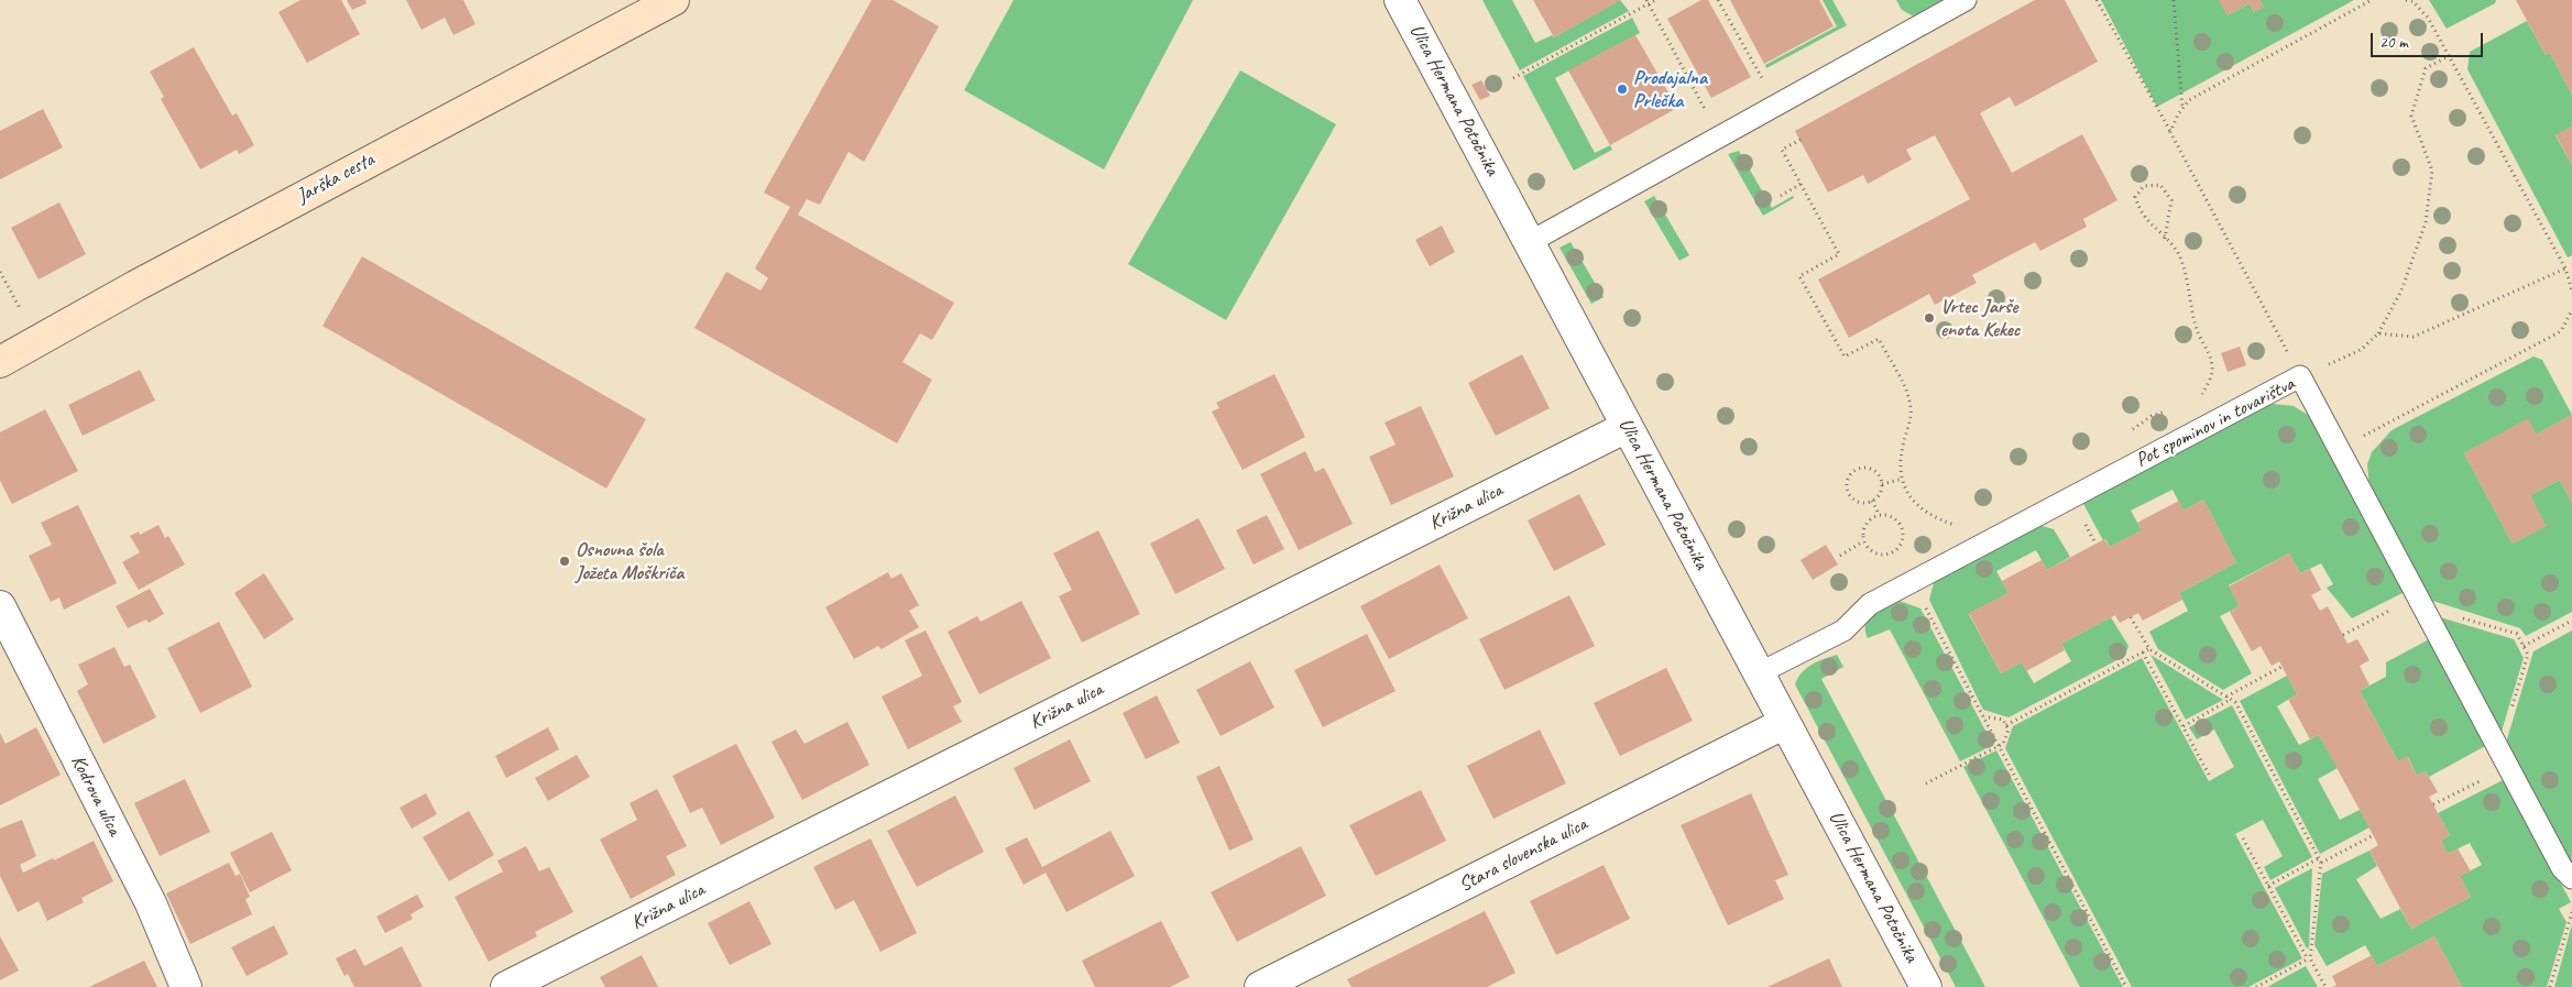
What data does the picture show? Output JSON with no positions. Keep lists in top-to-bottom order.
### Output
{
  "streets": {
    "street": [
      "Ulica Hermana Potočnika",
      "Jarška cesta",
      "Križna ulica",
      "Kodrova ulica",
      "Stara slovenska ulica"
    ],
    "lane": ["Pot spominov in tovarištva"]
  },
  "crossings": [
    ["Ulica Hermana Potočnika", "Pot spominov in tovarištva"],
    ["Ulica Hermana Potočnika", "Križna ulica"],
    ["Ulica Hermana Potočnika", "Stara slovenska ulica"]
  ],
  "places": ["Prodajalna Prlečka", "Vrtec Jarše enota Kekec", "Osnovna šola Jožeta Moškriča"],
  "scale_bar": "20 m"
}
